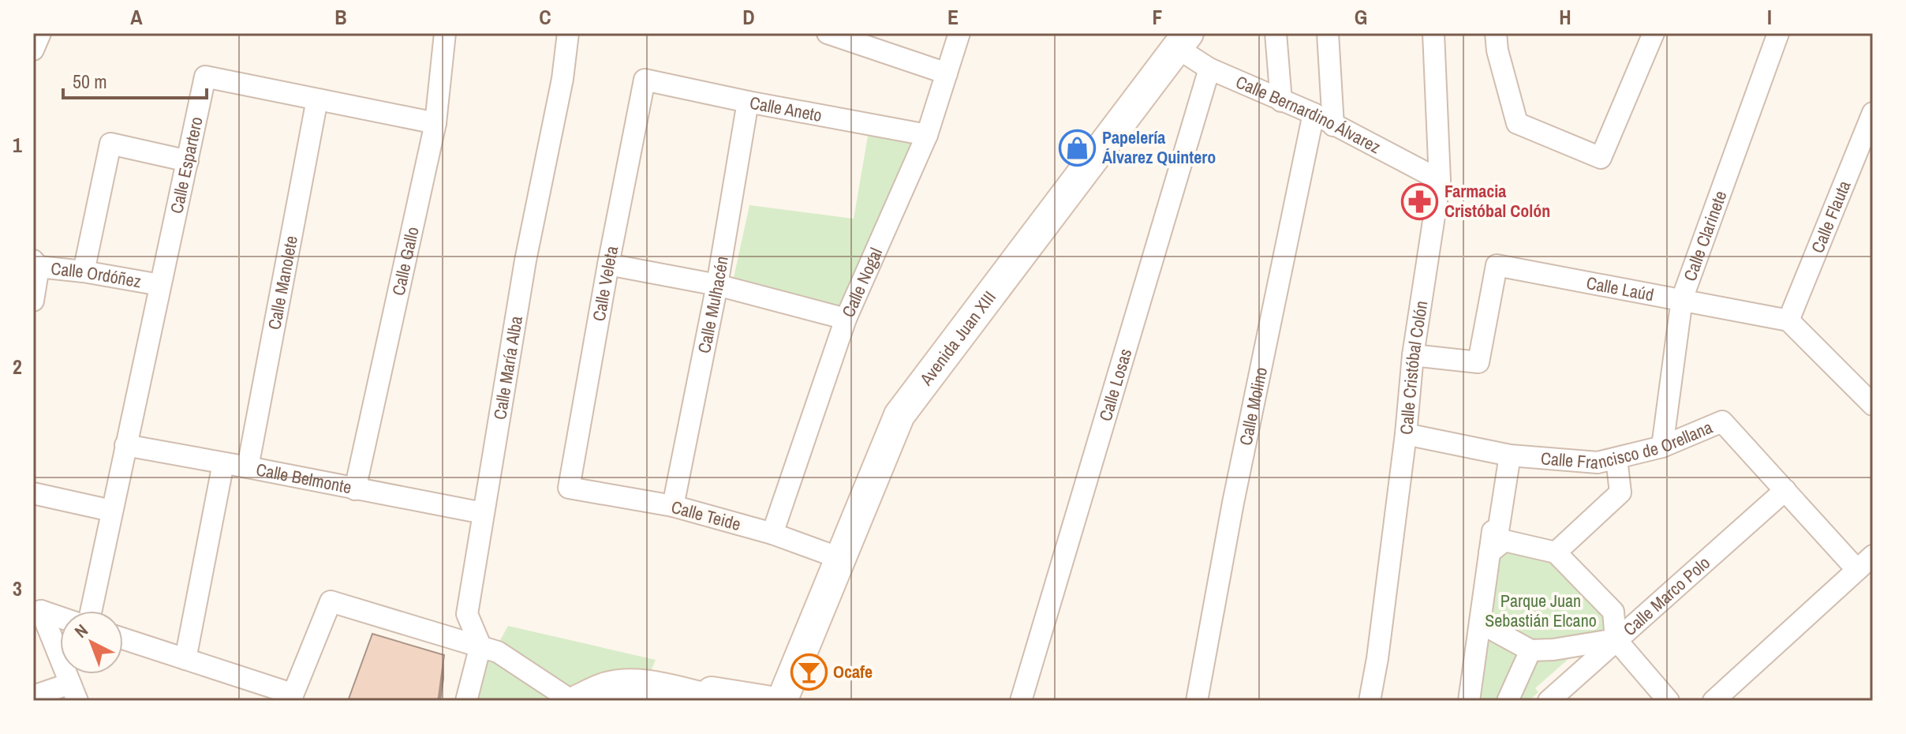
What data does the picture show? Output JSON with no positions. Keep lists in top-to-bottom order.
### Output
{
  "streets": {
    "street": [
      "Calle Aneto",
      "Calle Bernardino Álvarez",
      "Calle Espartero",
      "Calle Flauta",
      "Calle Clarinete",
      "Calle Gallo",
      "Calle Ordóñez",
      "Calle Nogal",
      "Calle Manolete",
      "Calle Veleta",
      "Calle Laúd",
      "Calle Mulhacén",
      "Avenida Juan XIII",
      "Calle María Alba",
      "Calle Cristóbal Colón",
      "Calle Losas",
      "Calle Molino",
      "Calle Francisco de Orellana",
      "Calle Belmonte",
      "Calle Teide",
      "Calle Marco Polo"
    ]
  },
  "crossings": [
    ["Calle Aneto", "Calle Nogal"],
    ["Calle Aneto", "Calle Veleta"],
    ["Calle Aneto", "Calle Mulhacén"],
    ["Calle Bernardino Álvarez", "Avenida Juan XIII"],
    ["Calle Bernardino Álvarez", "Calle Cristóbal Colón"],
    ["Calle Bernardino Álvarez", "Calle Losas"],
    ["Calle Bernardino Álvarez", "Calle Molino"],
    ["Calle Espartero", "Calle Gallo"],
    ["Calle Espartero", "Calle Ordóñez"],
    ["Calle Espartero", "Calle Manolete"],
    ["Calle Espartero", "Calle Belmonte"],
    ["Calle Flauta", "Calle Laúd"],
    ["Calle Clarinete", "Calle Laúd"],
    ["Calle Clarinete", "Calle Francisco de Orellana"],
    ["Calle Gallo", "Calle Belmonte"],
    ["Calle Nogal", "Calle Teide"],
    ["Calle Manolete", "Calle Belmonte"],
    ["Calle Veleta", "Calle Teide"],
    ["Calle Laúd", "Calle Cristóbal Colón"],
    ["Calle Mulhacén", "Calle Teide"],
    ["Avenida Juan XIII", "Calle Teide"],
    ["Calle María Alba", "Calle Belmonte"],
    ["Calle Cristóbal Colón", "Calle Francisco de Orellana"],
    ["Calle Francisco de Orellana", "Calle Marco Polo"]
  ],
  "parks": ["Parque Juan Sebastián Elcano"],
  "places": {
    "shop": ["Papelería Álvarez Quintero"],
    "pharmacy": ["Farmacia Cristóbal Colón"],
    "bar": ["Ocafe"]
  },
  "scale_bar": "50 m",
  "north": "top left",
  "grid": {
    "columns": [
      "A",
      "B",
      "C",
      "D",
      "E",
      "F",
      "G",
      "H",
      "I"
    ],
    "rows": ["1", "2", "3"]
  }
}
